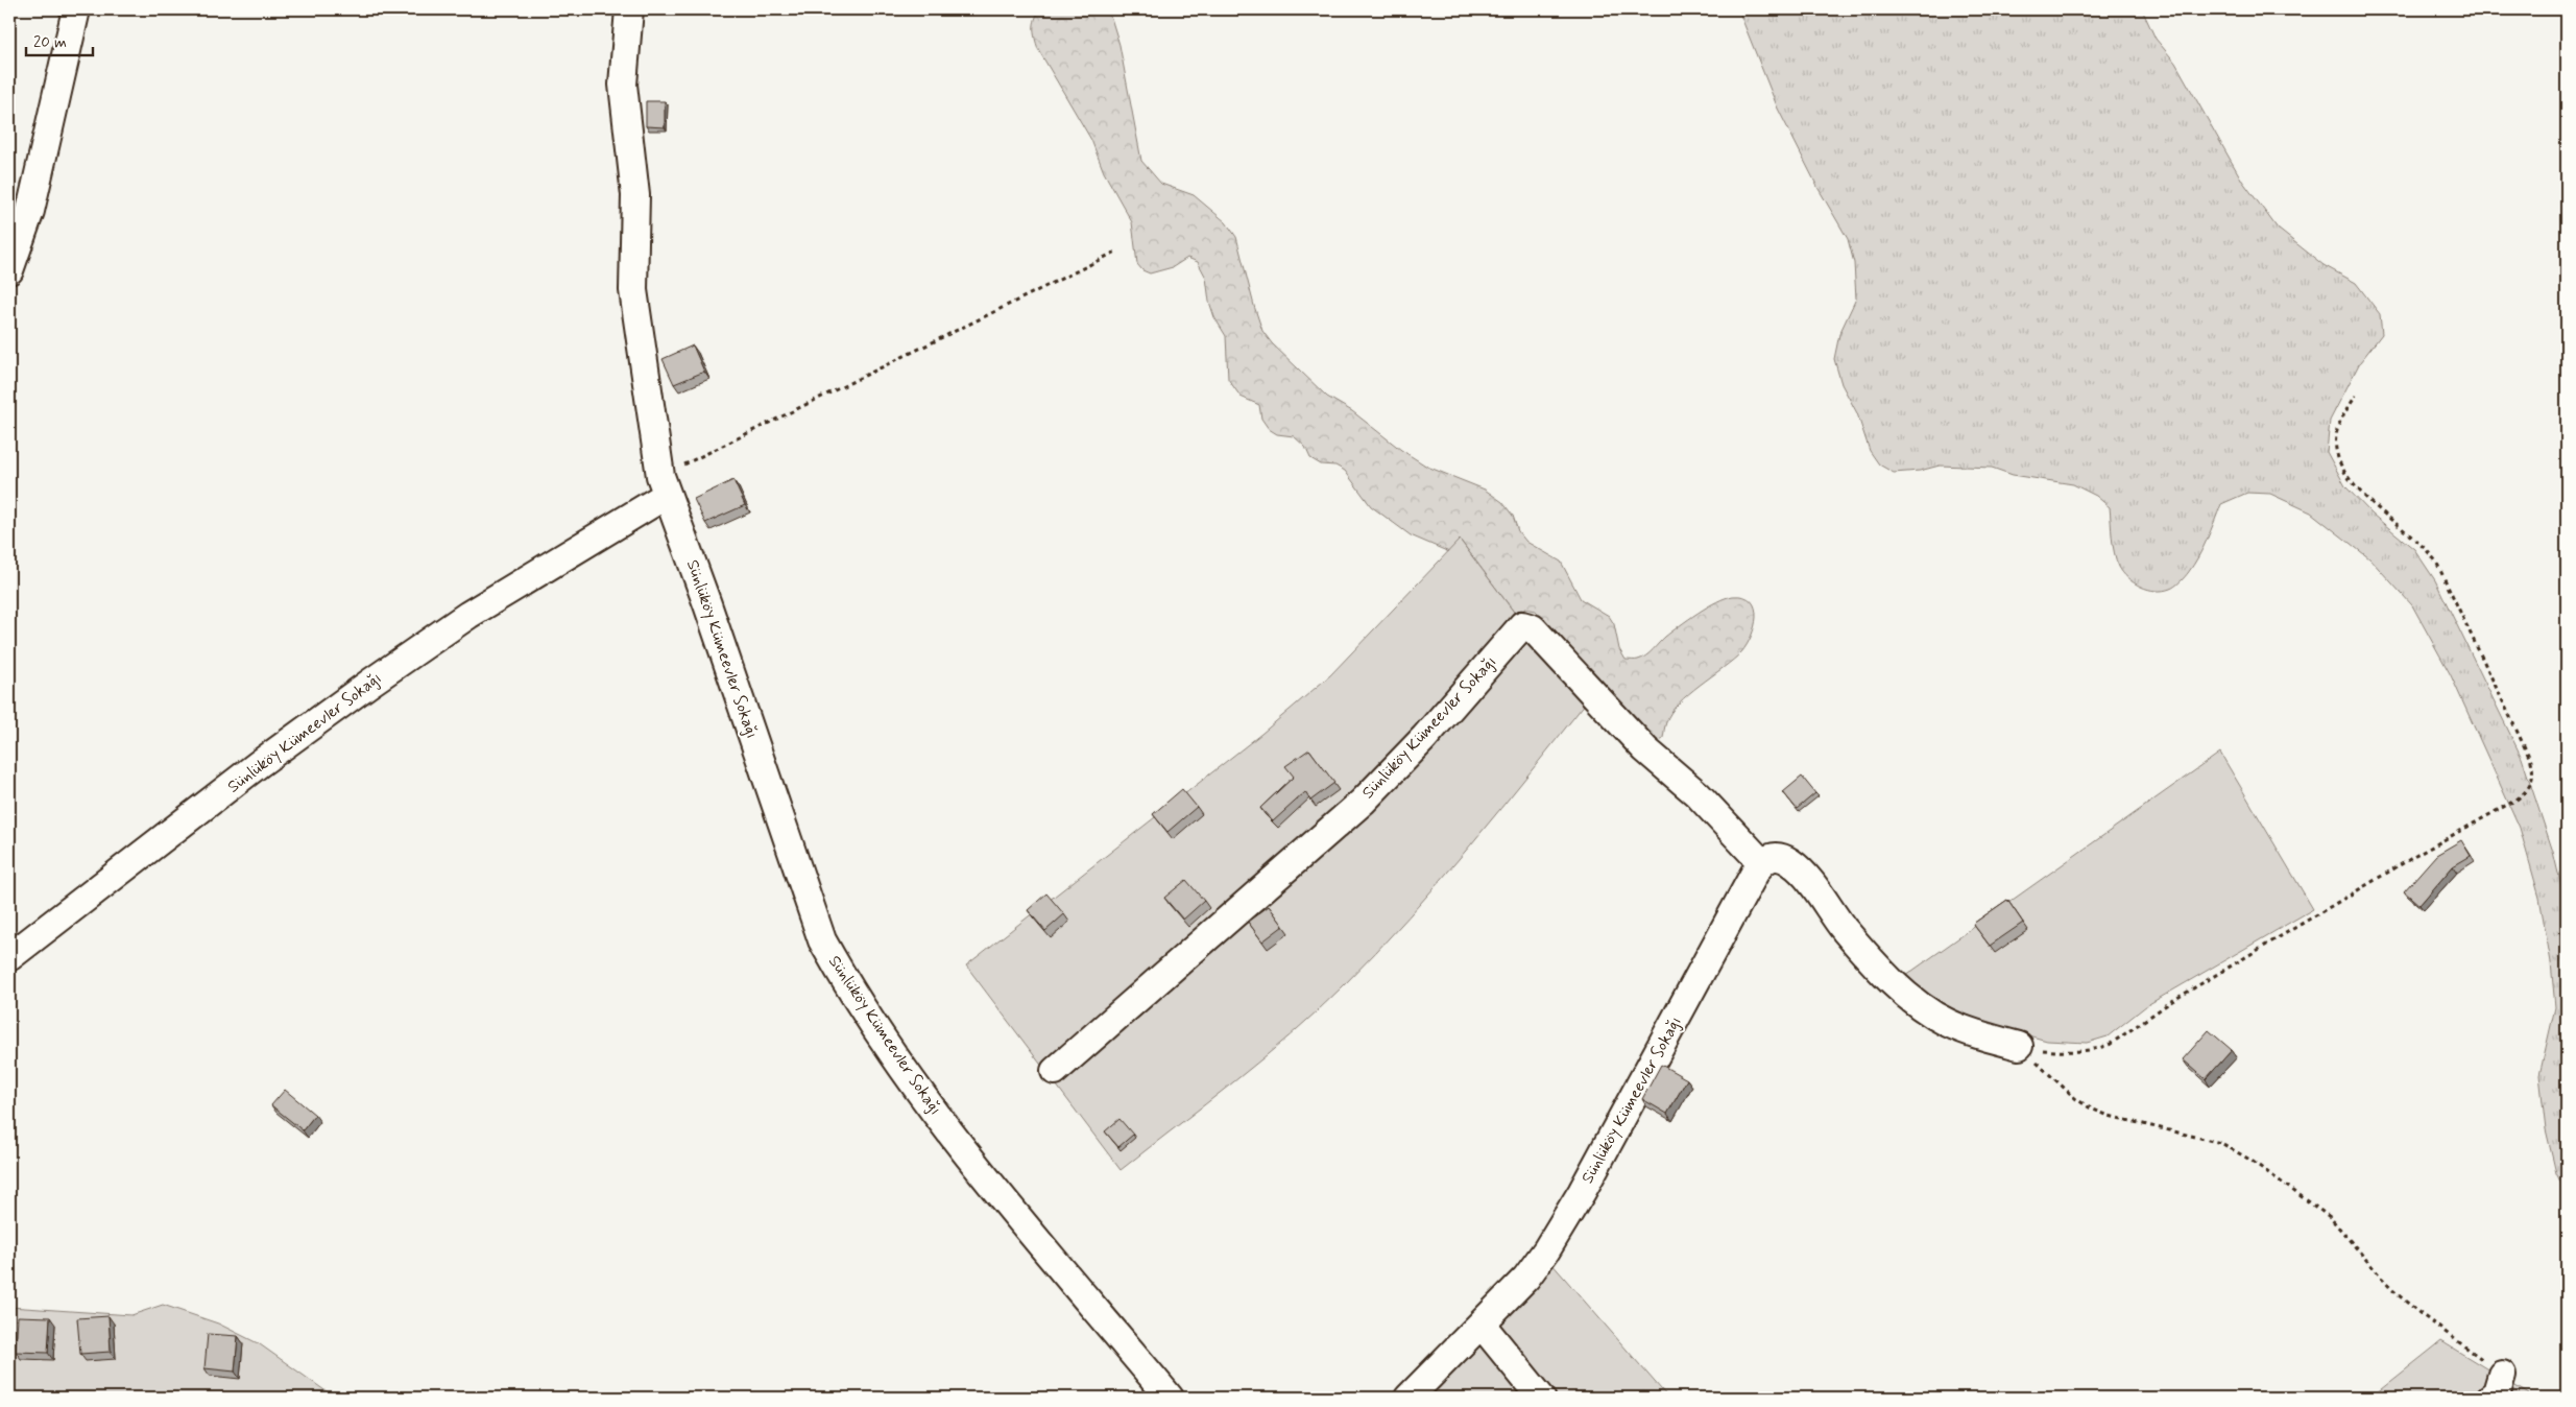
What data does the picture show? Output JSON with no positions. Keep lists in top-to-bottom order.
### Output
{
  "streets": {
    "street": ["Sünlüköy Kümeevler Sokağı"]
  },
  "scale_bar": "20 m"
}
